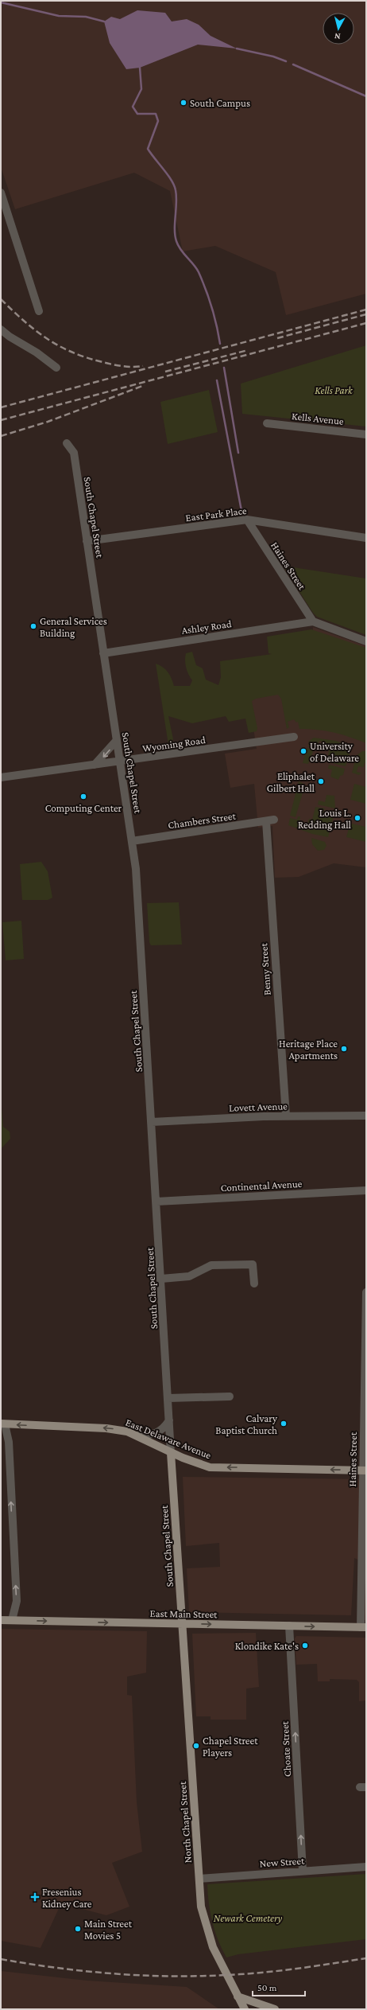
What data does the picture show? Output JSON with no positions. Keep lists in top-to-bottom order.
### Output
{
  "streets": {
    "main road": [
      "South Chapel Street",
      "East Delaware Avenue",
      "East Main Street",
      "North Chapel Street"
    ],
    "street": [
      "Kells Avenue",
      "East Park Place",
      "Haines Street",
      "Ashley Road",
      "Wyoming Road",
      "Chambers Street",
      "Benny Street",
      "Lovett Avenue",
      "Continental Avenue",
      "Choate Street",
      "New Street"
    ]
  },
  "crossings": [
    ["East Park Place", "South Chapel Street"],
    ["East Park Place", "Haines Street"],
    ["South Chapel Street", "Ashley Road"],
    ["South Chapel Street", "Wyoming Road"],
    ["South Chapel Street", "Chambers Street"],
    ["South Chapel Street", "Lovett Avenue"],
    ["South Chapel Street", "Continental Avenue"],
    ["South Chapel Street", "East Delaware Avenue"],
    ["South Chapel Street", "East Main Street"],
    ["South Chapel Street", "North Chapel Street"],
    ["Haines Street", "Ashley Road"],
    ["Haines Street", "East Delaware Avenue"],
    ["Haines Street", "East Main Street"],
    ["Chambers Street", "Benny Street"],
    ["Benny Street", "Lovett Avenue"],
    ["East Main Street", "Choate Street"],
    ["East Main Street", "North Chapel Street"],
    ["Choate Street", "New Street"],
    ["North Chapel Street", "New Street"]
  ],
  "one_way": ["East Delaware Avenue", "East Main Street", "Choate Street"],
  "parks": ["Kells Park", "Newark Cemetery"],
  "places": {
    "other": [
      "South Campus",
      "General Services Building",
      "University of Delaware",
      "Eliphalet Gilbert Hall",
      "Computing Center",
      "Louis L. Redding Hall",
      "Heritage Place Apartments",
      "Calvary Baptist Church",
      "Klondike Kate's",
      "Chapel Street Players",
      "Main Street Movies 5"
    ],
    "health": ["Fresenius Kidney Care"]
  },
  "scale_bar": "50 m",
  "north": "bottom"
}
